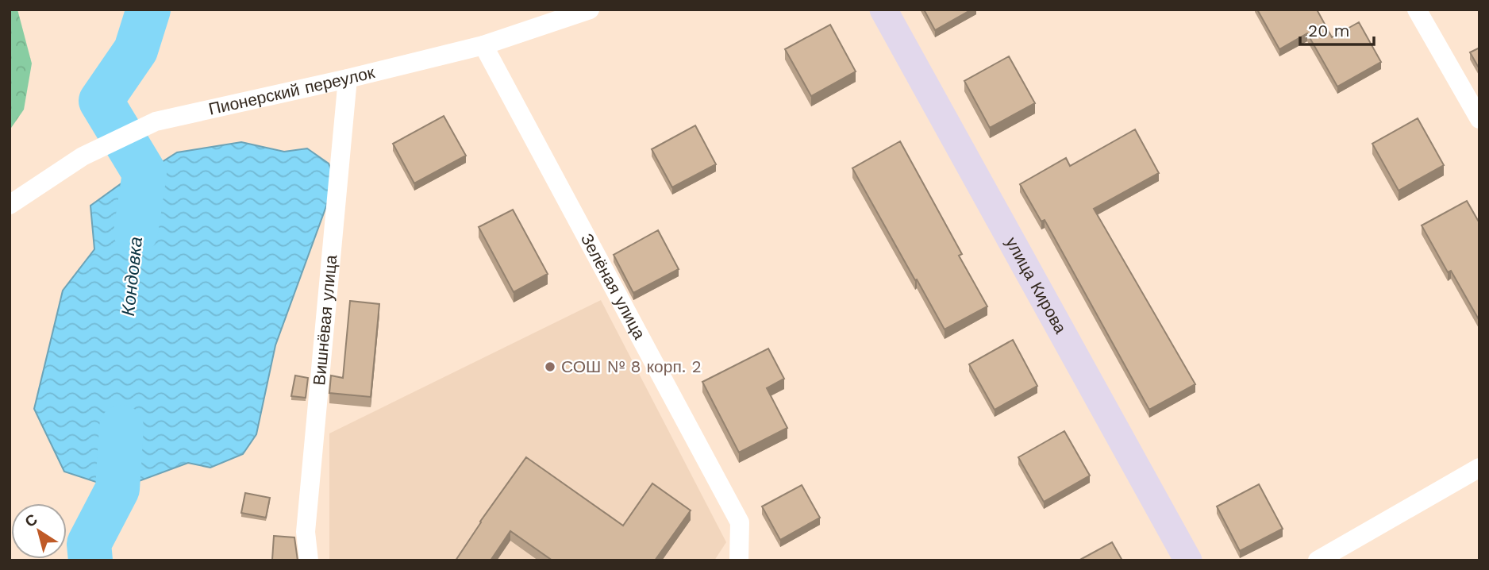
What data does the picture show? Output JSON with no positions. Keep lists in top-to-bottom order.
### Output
{
  "streets": {
    "street": [
      "Пионерский переулок",
      "улица Кирова",
      "Зелёная улица",
      "Вишнёвая улица"
    ]
  },
  "crossings": [
    ["Пионерский переулок", "Зелёная улица"],
    ["Пионерский переулок", "Вишнёвая улица"]
  ],
  "water": ["Кондовка"],
  "places": ["СОШ № 8 корп. 2"],
  "scale_bar": "20 m",
  "north": "top left"
}
